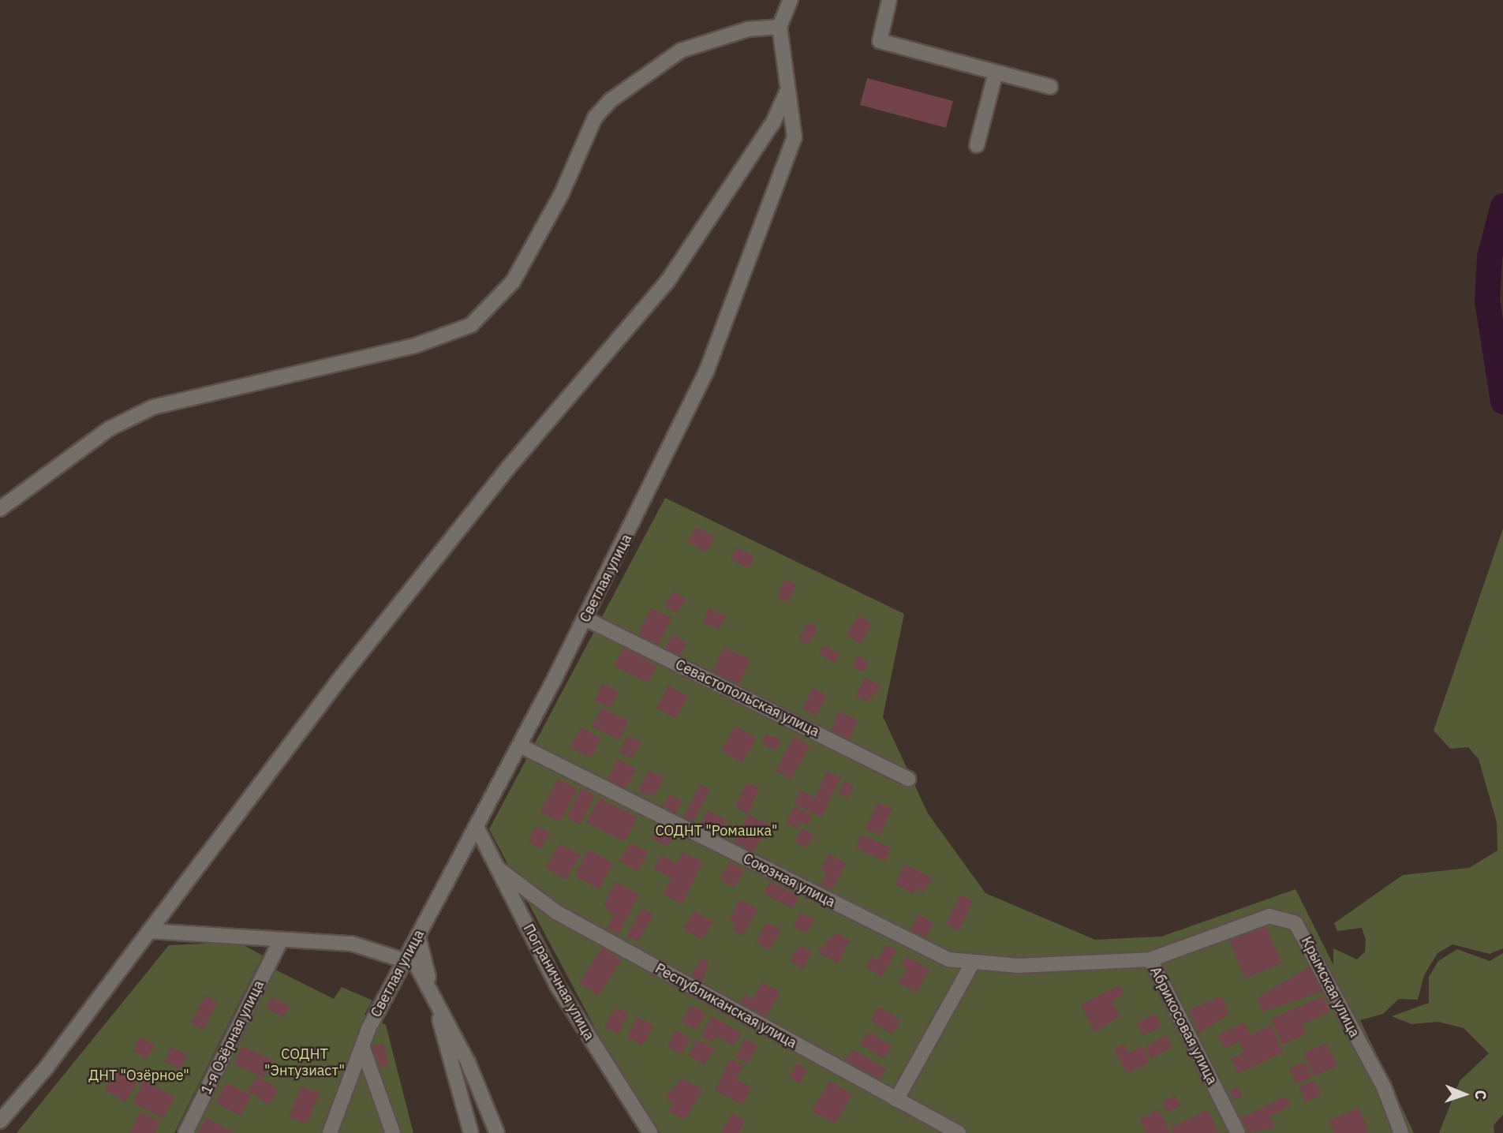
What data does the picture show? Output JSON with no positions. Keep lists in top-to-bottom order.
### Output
{
  "streets": {
    "street": [
      "Светлая улица",
      "Севастопольская улица",
      "Союзная улица",
      "Пограничная улица",
      "Крымская улица",
      "Республиканская улица",
      "Абрикосовая улица",
      "1-я Озёрная улица"
    ]
  },
  "crossings": [
    ["Светлая улица", "Севастопольская улица"],
    ["Светлая улица", "Союзная улица"],
    ["Светлая улица", "Пограничная улица"],
    ["Союзная улица", "Абрикосовая улица"],
    ["Пограничная улица", "Республиканская улица"],
    ["Крымская улица", "Абрикосовая улица"]
  ],
  "parks": ["СОДНТ \"Ромашка\"", "СОДНТ \"Энтузиаст\"", "ДНТ \"Озёрное\""],
  "north": "right"
}
